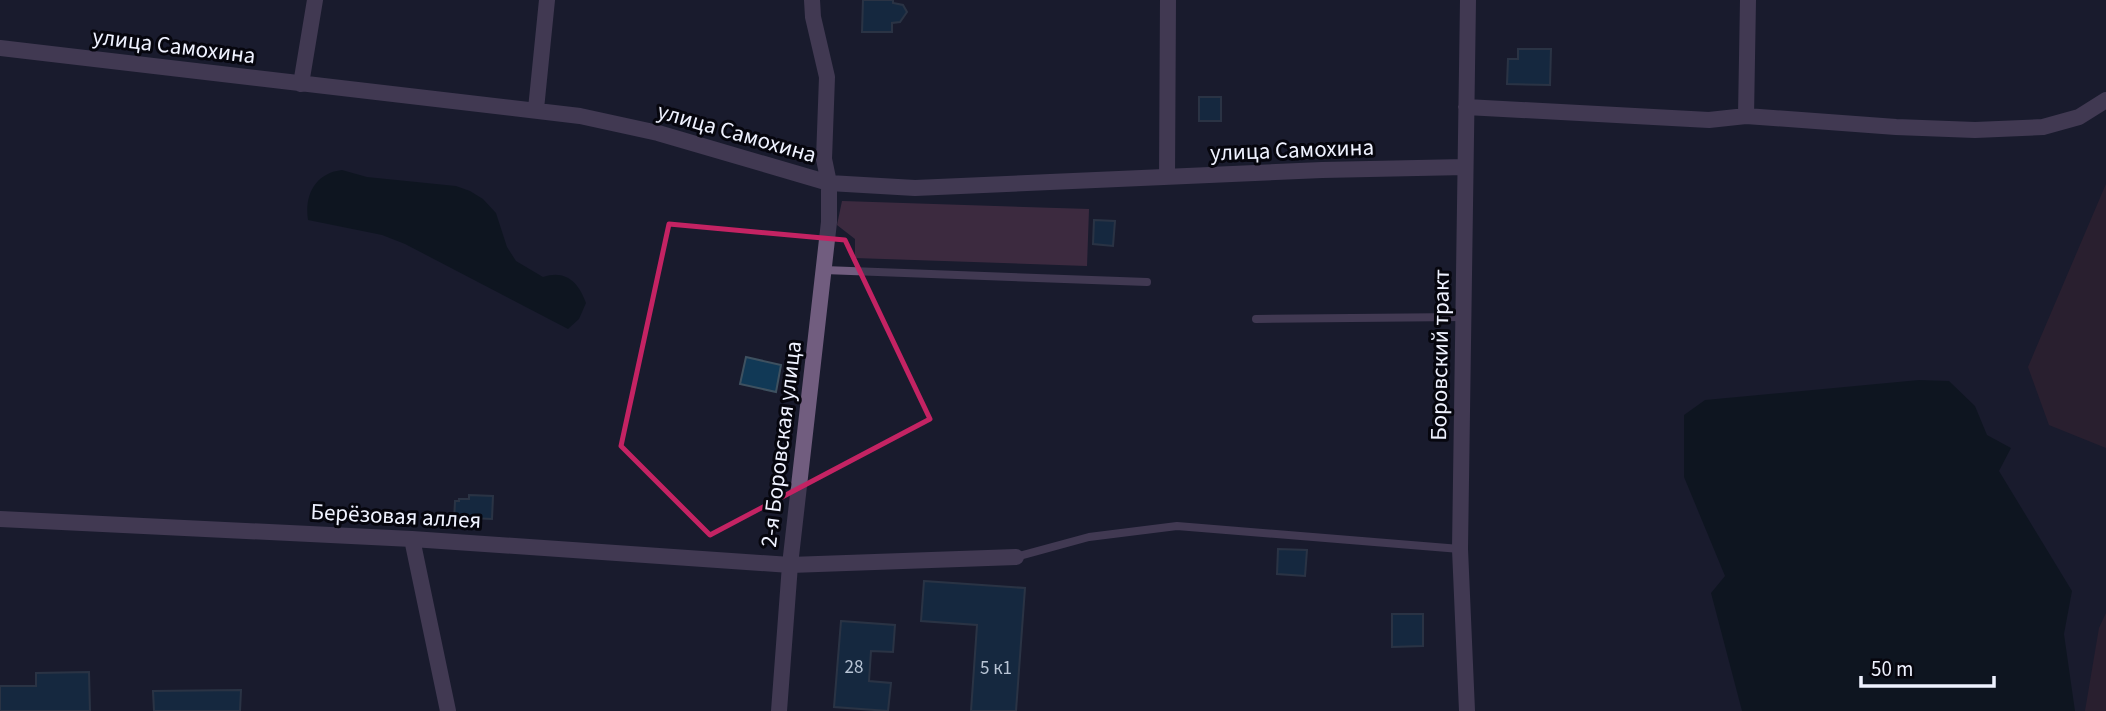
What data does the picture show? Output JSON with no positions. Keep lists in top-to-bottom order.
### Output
{
  "streets": {
    "street": [
      "улица Самохина",
      "Боровский тракт",
      "2-я Боровская улица",
      "Берёзовая аллея"
    ]
  },
  "crossings": [
    ["улица Самохина", "Боровский тракт"],
    ["улица Самохина", "2-я Боровская улица"],
    ["2-я Боровская улица", "Берёзовая аллея"]
  ],
  "house_numbers": ["28", "5 к1"],
  "scale_bar": "50 m"
}
